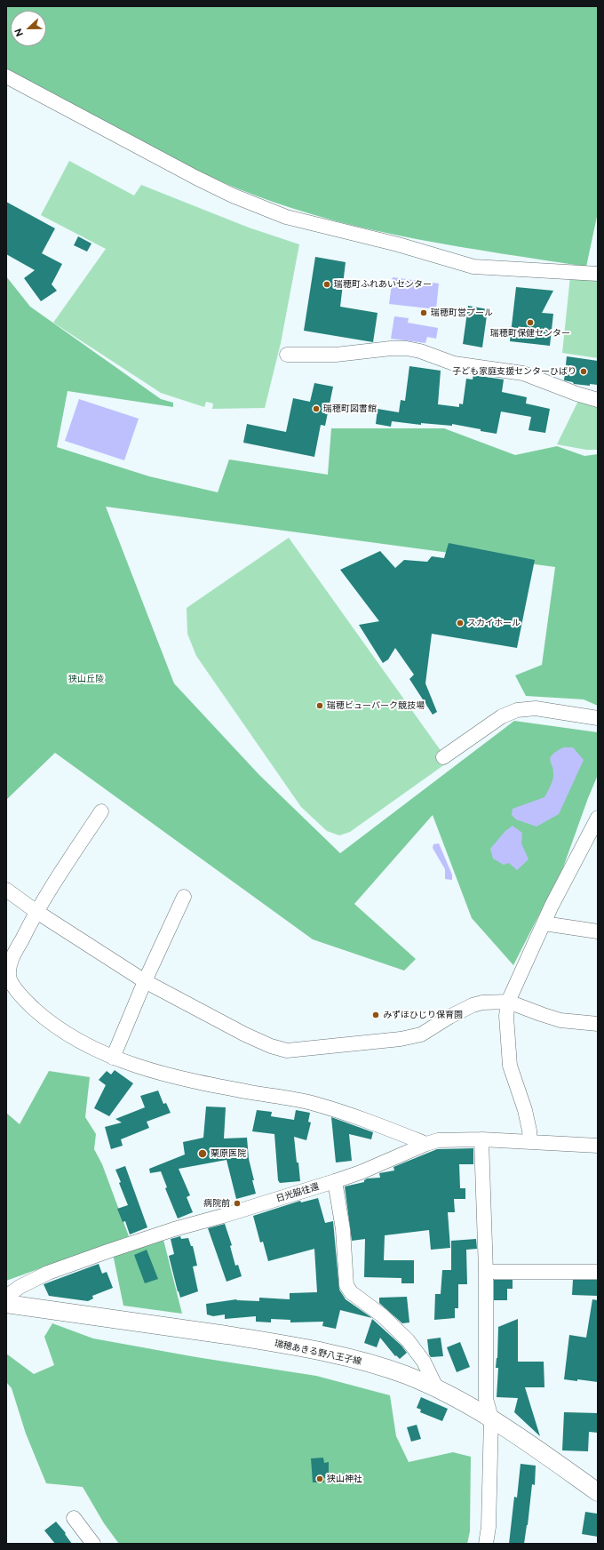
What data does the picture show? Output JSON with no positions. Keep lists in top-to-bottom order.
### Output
{
  "streets": {
    "main road": ["瑞穂あきる野八王子線"],
    "street": ["日光脇往還"]
  },
  "parks": ["狭山丘陵"],
  "places": [
    "瑞穂町ふれあいセンター",
    "瑞穂町営プール",
    "瑞穂町保健センター",
    "子ども家庭支援センターひばり",
    "瑞穂町図書館",
    "スカイホール",
    "瑞穂ビューパーク競技場",
    "みずほひじり保育園",
    "栗原医院",
    "病院前",
    "狭山神社"
  ],
  "north": "left"
}
